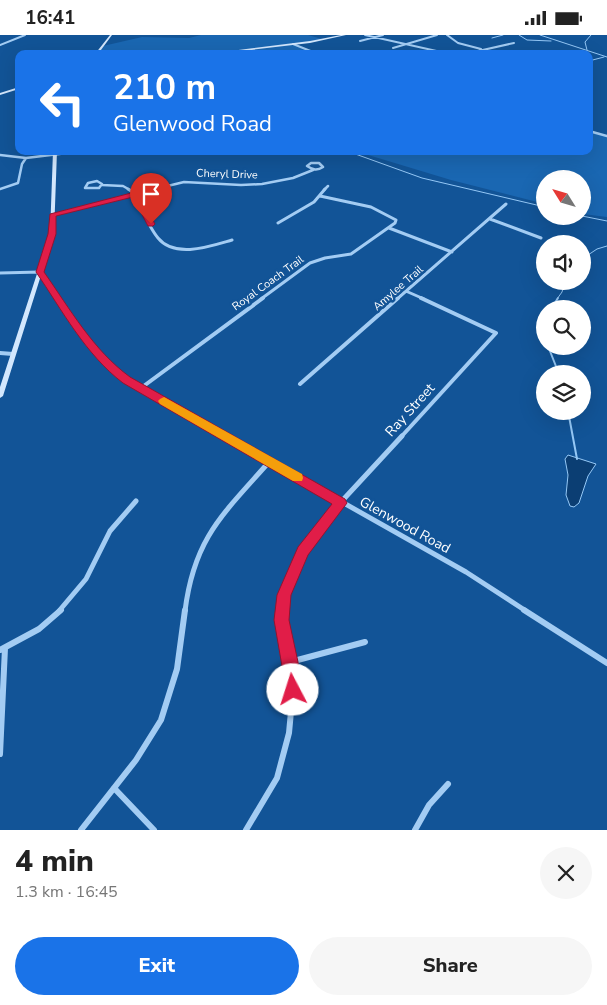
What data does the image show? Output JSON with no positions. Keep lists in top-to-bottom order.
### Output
{
  "streets": {
    "street": [
      "Cheryl Drive",
      "Royal Coach Trail",
      "Amylee Trail",
      "Ray Street",
      "Glenwood Road"
    ]
  },
  "crossings": [
    ["Royal Coach Trail", "Glenwood Road"],
    ["Amylee Trail", "Ray Street"],
    ["Ray Street", "Glenwood Road"]
  ],
  "north": "top left",
  "page": {
    "status": "16:41",
    "turn": ["210 m", "Glenwood Road"],
    "heading": ["4 min", "1.3 km · 16:45"],
    "buttons": ["Exit", "Share"]
  }
}
